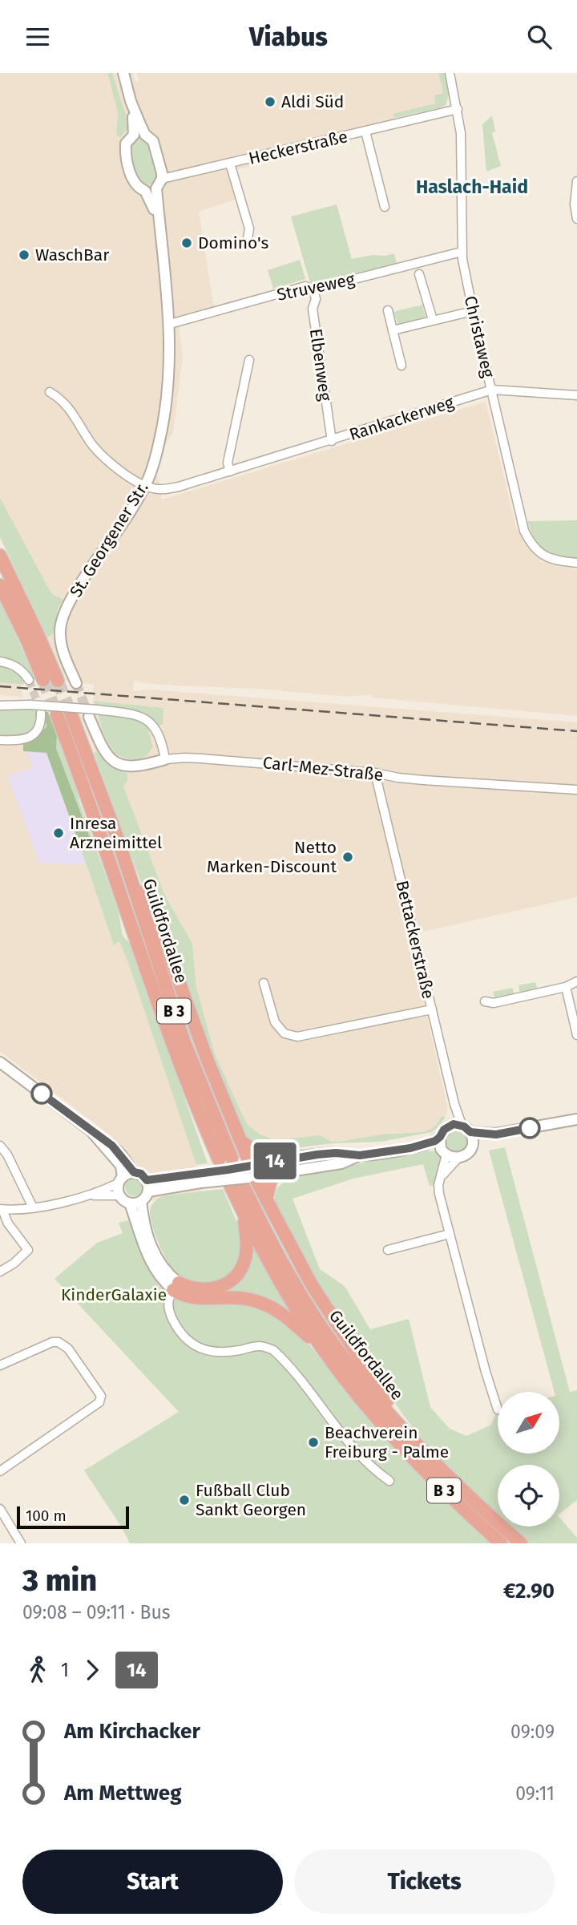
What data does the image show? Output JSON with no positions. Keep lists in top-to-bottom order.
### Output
{
  "streets": {
    "highway": ["Guildfordallee", "B 3"],
    "street": [
      "Heckerstraße",
      "Struveweg",
      "Christaweg",
      "Elbenweg",
      "Rankackerweg",
      "St. Georgener Str.",
      "Carl-Mez-Straße",
      "Bettackerstraße"
    ]
  },
  "crossings": [
    ["Heckerstraße", "Christaweg"],
    ["Struveweg", "Christaweg"],
    ["Struveweg", "Elbenweg"],
    ["Struveweg", "St. Georgener Str."],
    ["Christaweg", "Rankackerweg"],
    ["Elbenweg", "Rankackerweg"],
    ["Rankackerweg", "St. Georgener Str."],
    ["Carl-Mez-Straße", "Bettackerstraße"]
  ],
  "districts": ["Haslach-Haid"],
  "parks": ["KinderGalaxie"],
  "places": [
    "Aldi Süd",
    "Domino's",
    "WaschBar",
    "Inresa Arzneimittel",
    "Netto Marken-Discount",
    "Beachverein Freiburg - Palme",
    "Fußball Club Sankt Georgen"
  ],
  "lines": ["bus line 14"],
  "scale_bar": "100 m",
  "north": "top right",
  "page": {
    "header": "Viabus",
    "on_map": "14",
    "scale": "100 m",
    "heading": ["3 min", "09:08 – 09:11 · Bus", "€2.90"],
    "legs": ["1", "14"],
    "list": [
      {
        "name": "Am Kirchacker",
        "value": "09:09"
      },
      {
        "name": "Am Mettweg",
        "value": "09:11"
      }
    ],
    "buttons": ["Start", "Tickets"]
  }
}
